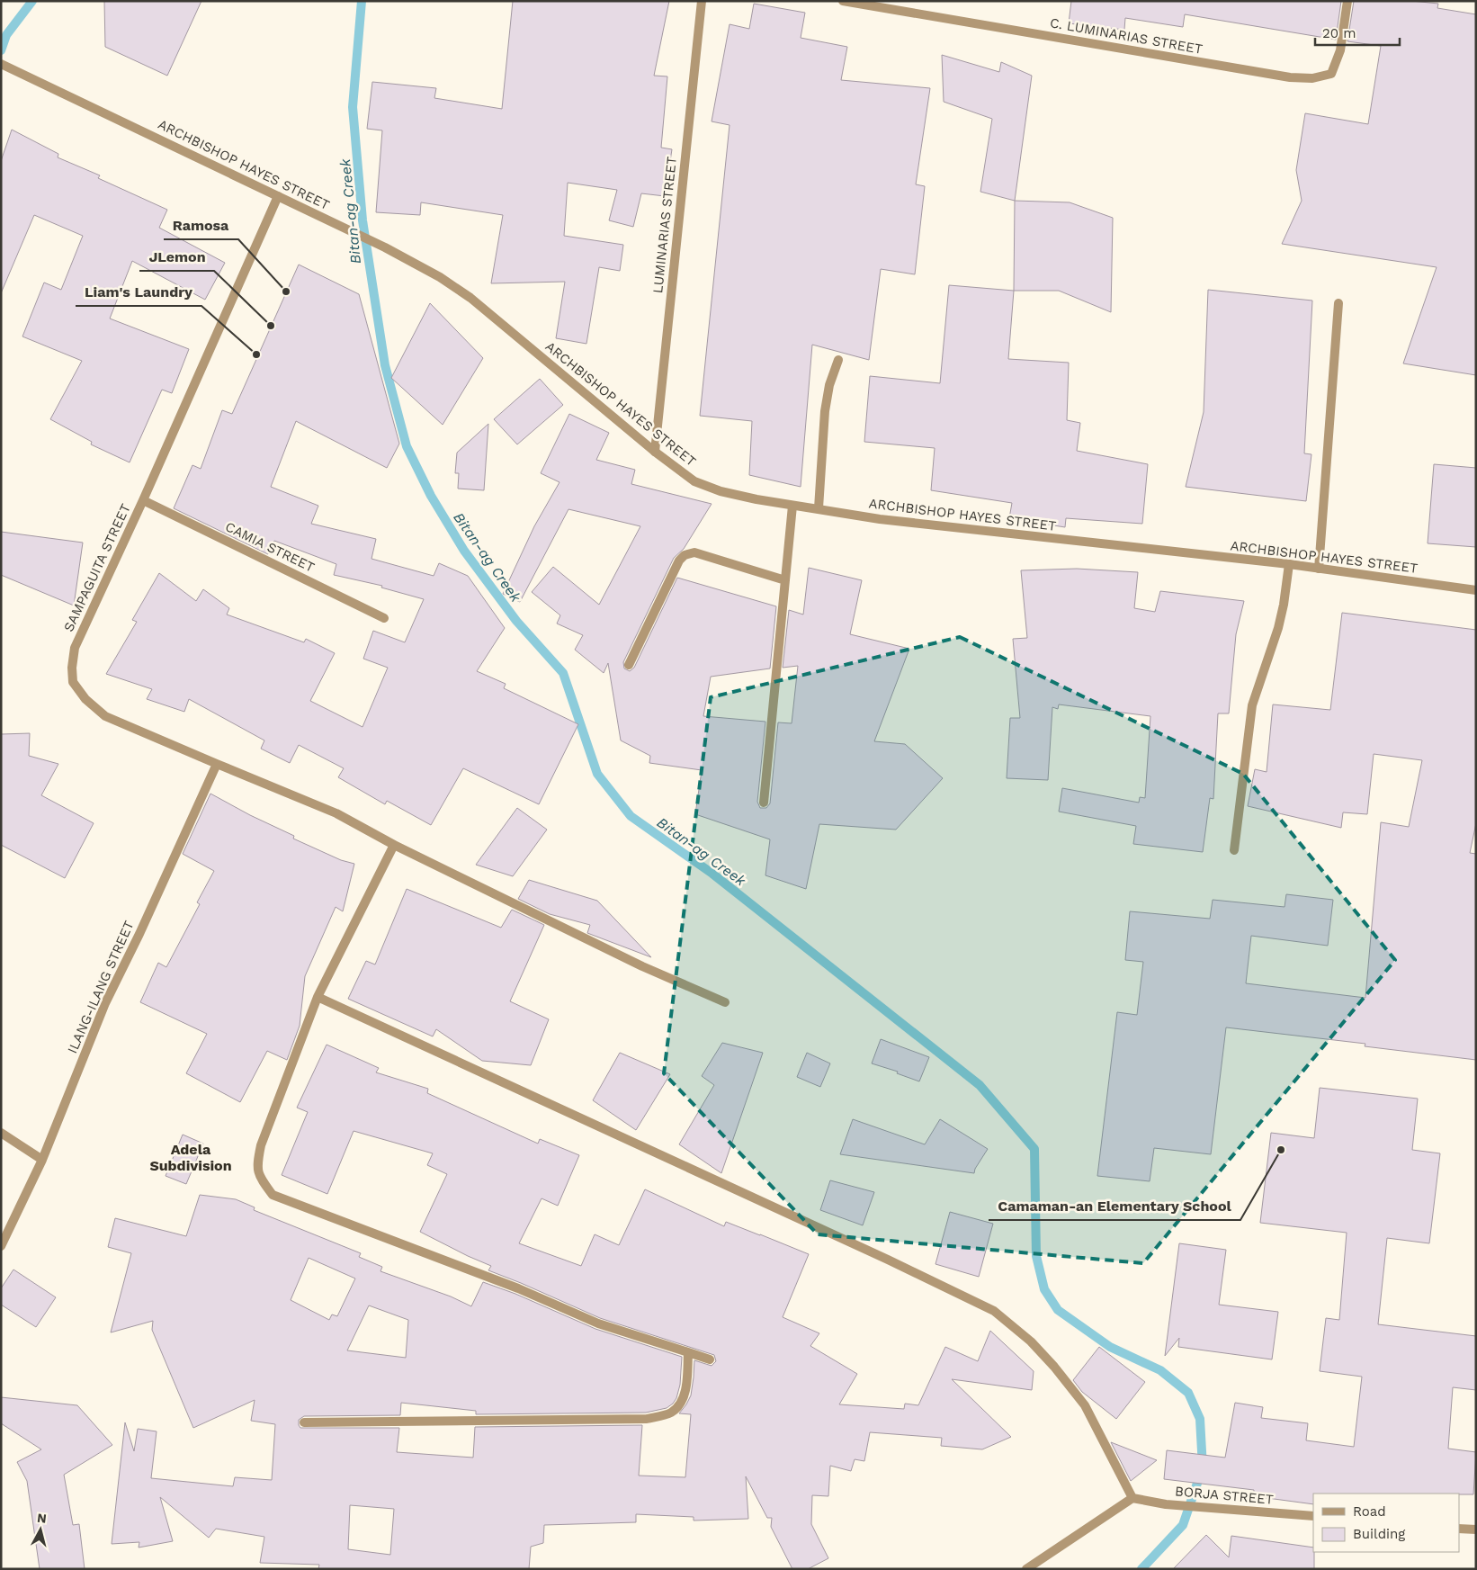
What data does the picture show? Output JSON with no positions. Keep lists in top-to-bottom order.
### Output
{
  "streets": {
    "street": [
      "C. LUMINARIAS STREET",
      "ARCHBISHOP HAYES STREET",
      "LUMINARIAS STREET",
      "CAMIA STREET",
      "SAMPAGUITA STREET",
      "ILANG-ILANG STREET",
      "BORJA STREET"
    ]
  },
  "crossings": [
    ["ARCHBISHOP HAYES STREET", "LUMINARIAS STREET"],
    ["ARCHBISHOP HAYES STREET", "SAMPAGUITA STREET"],
    ["CAMIA STREET", "SAMPAGUITA STREET"],
    ["SAMPAGUITA STREET", "ILANG-ILANG STREET"]
  ],
  "districts": ["Adela Subdivision"],
  "water": ["Bitan-ag Creek"],
  "places": [
    "Ramosa",
    "JLemon",
    "Liam's Laundry",
    "Camaman-an Elementary School"
  ],
  "legend": ["Road", "Building"],
  "scale_bar": "20 m",
  "north": "top"
}
